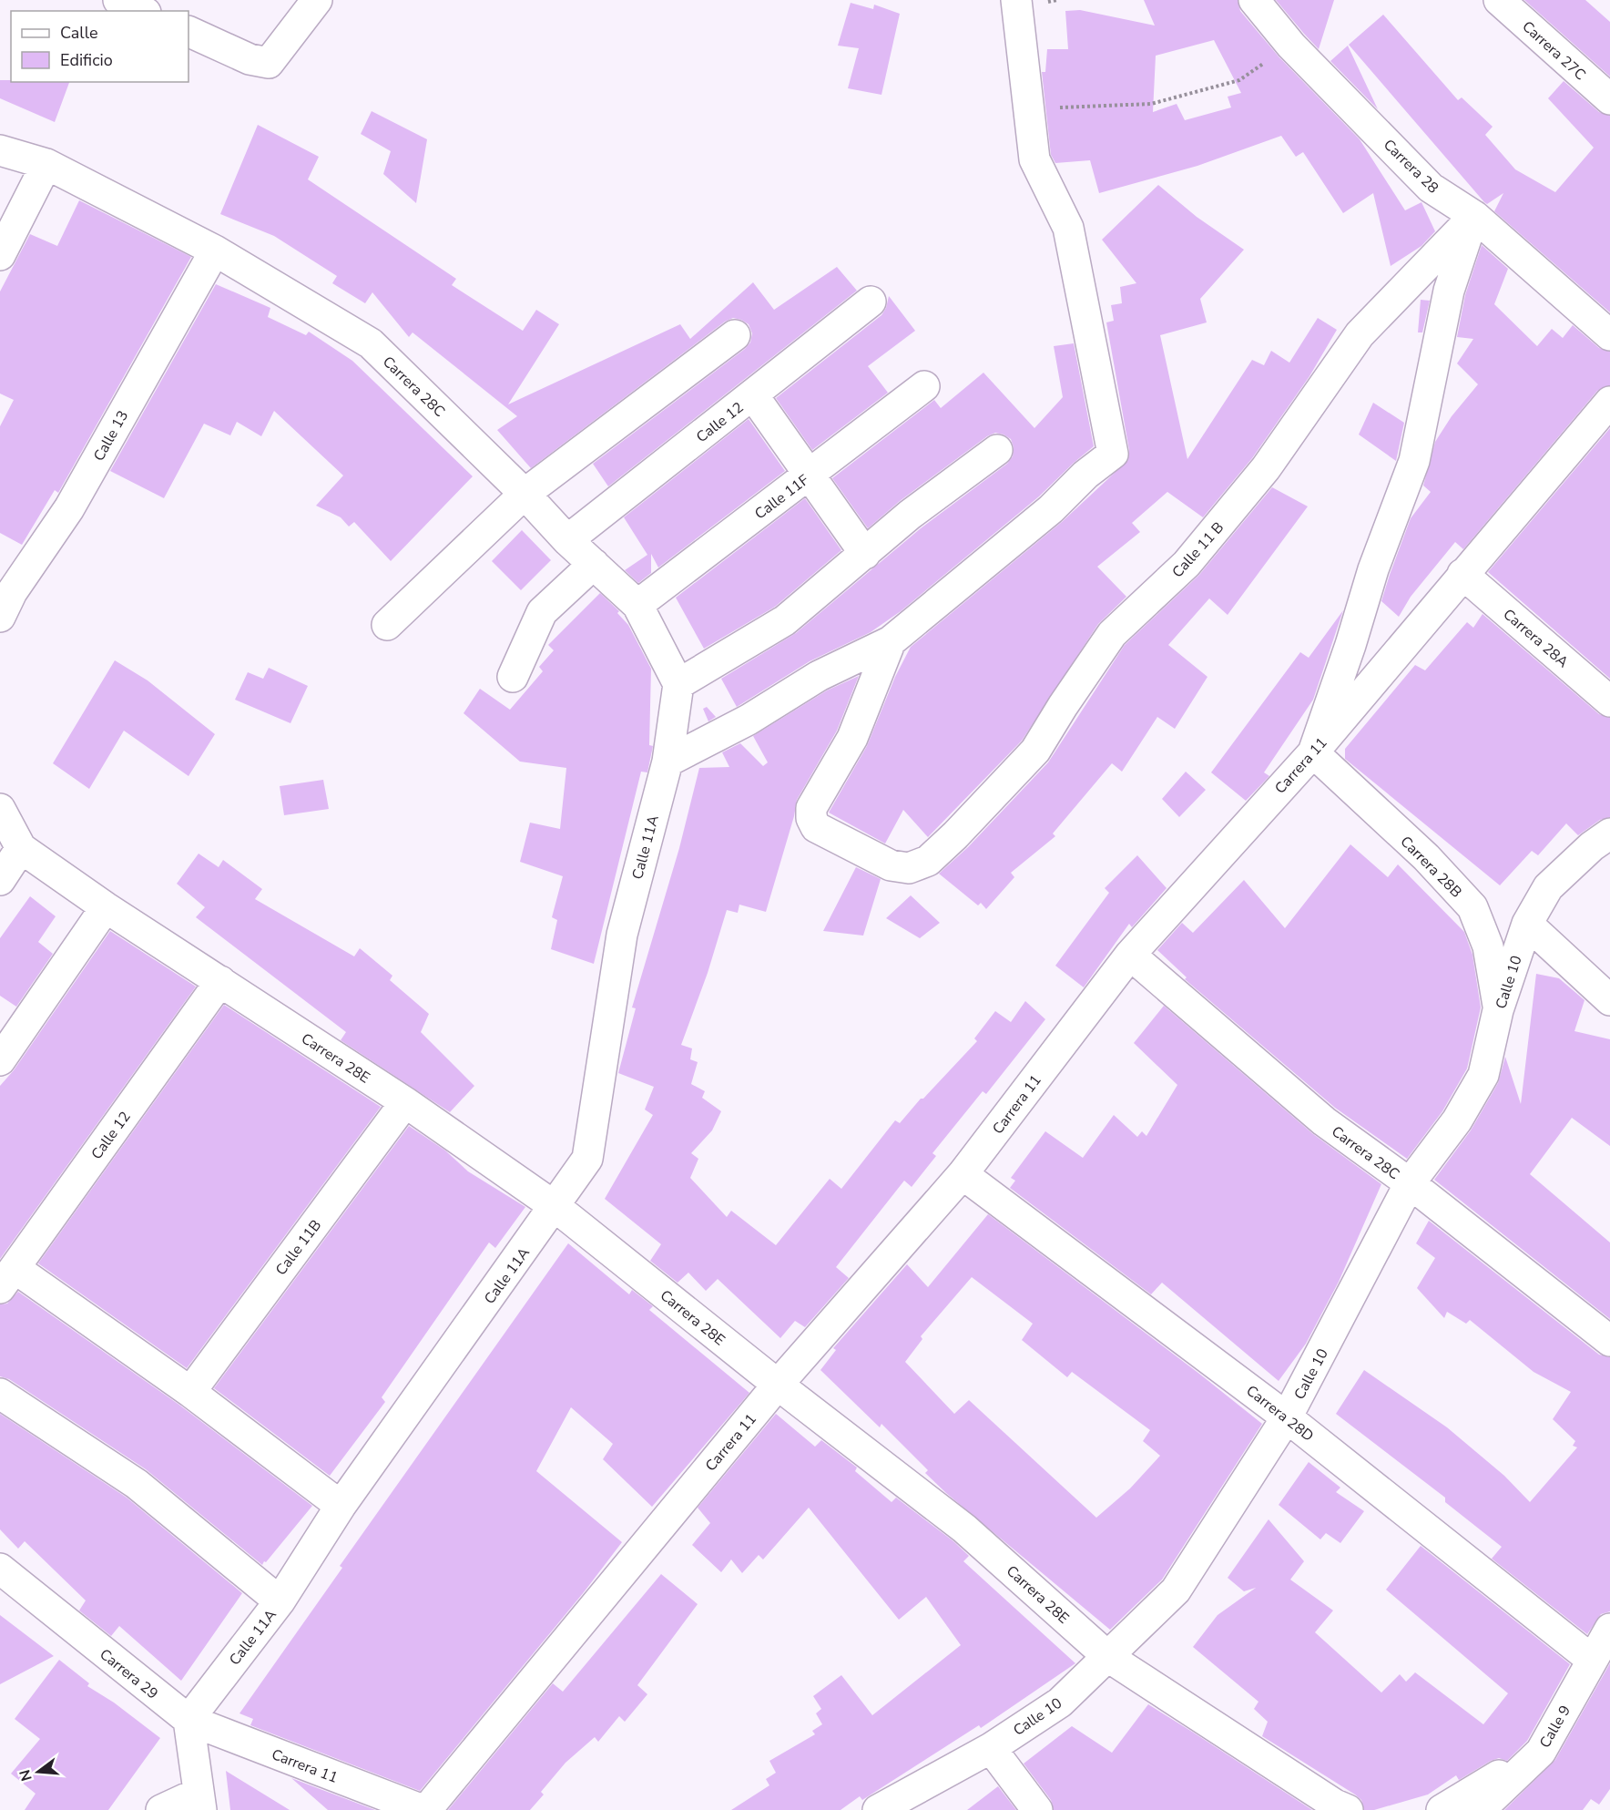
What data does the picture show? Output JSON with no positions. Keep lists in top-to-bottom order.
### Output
{
  "streets": {
    "street": [
      "Carrera 27C",
      "Carrera 28",
      "Carrera 28C",
      "Calle 12",
      "Calle 13",
      "Calle 11F",
      "Calle 11 B",
      "Carrera 28A",
      "Carrera 11",
      "Calle 11A",
      "Carrera 28B",
      "Calle 10",
      "Carrera 28E",
      "Calle 11B",
      "Carrera 28D",
      "Carrera 29",
      "Calle 9"
    ]
  },
  "crossings": [
    ["Carrera 28", "Calle 11 B"],
    ["Carrera 28C", "Calle 12"],
    ["Carrera 28C", "Calle 13"],
    ["Carrera 28C", "Calle 11F"],
    ["Carrera 28C", "Carrera 11"],
    ["Carrera 28C", "Calle 10"],
    ["Calle 12", "Carrera 28E"],
    ["Carrera 28A", "Carrera 11"],
    ["Carrera 11", "Calle 11A"],
    ["Carrera 11", "Carrera 28B"],
    ["Carrera 11", "Carrera 28E"],
    ["Carrera 11", "Carrera 28D"],
    ["Carrera 11", "Carrera 29"],
    ["Calle 11A", "Carrera 28E"],
    ["Calle 11A", "Carrera 29"],
    ["Carrera 28B", "Calle 10"],
    ["Calle 10", "Carrera 28E"],
    ["Calle 10", "Carrera 28D"],
    ["Carrera 28E", "Calle 11B"],
    ["Carrera 28D", "Calle 9"]
  ],
  "legend": ["Calle", "Edificio"],
  "north": "left"
}
